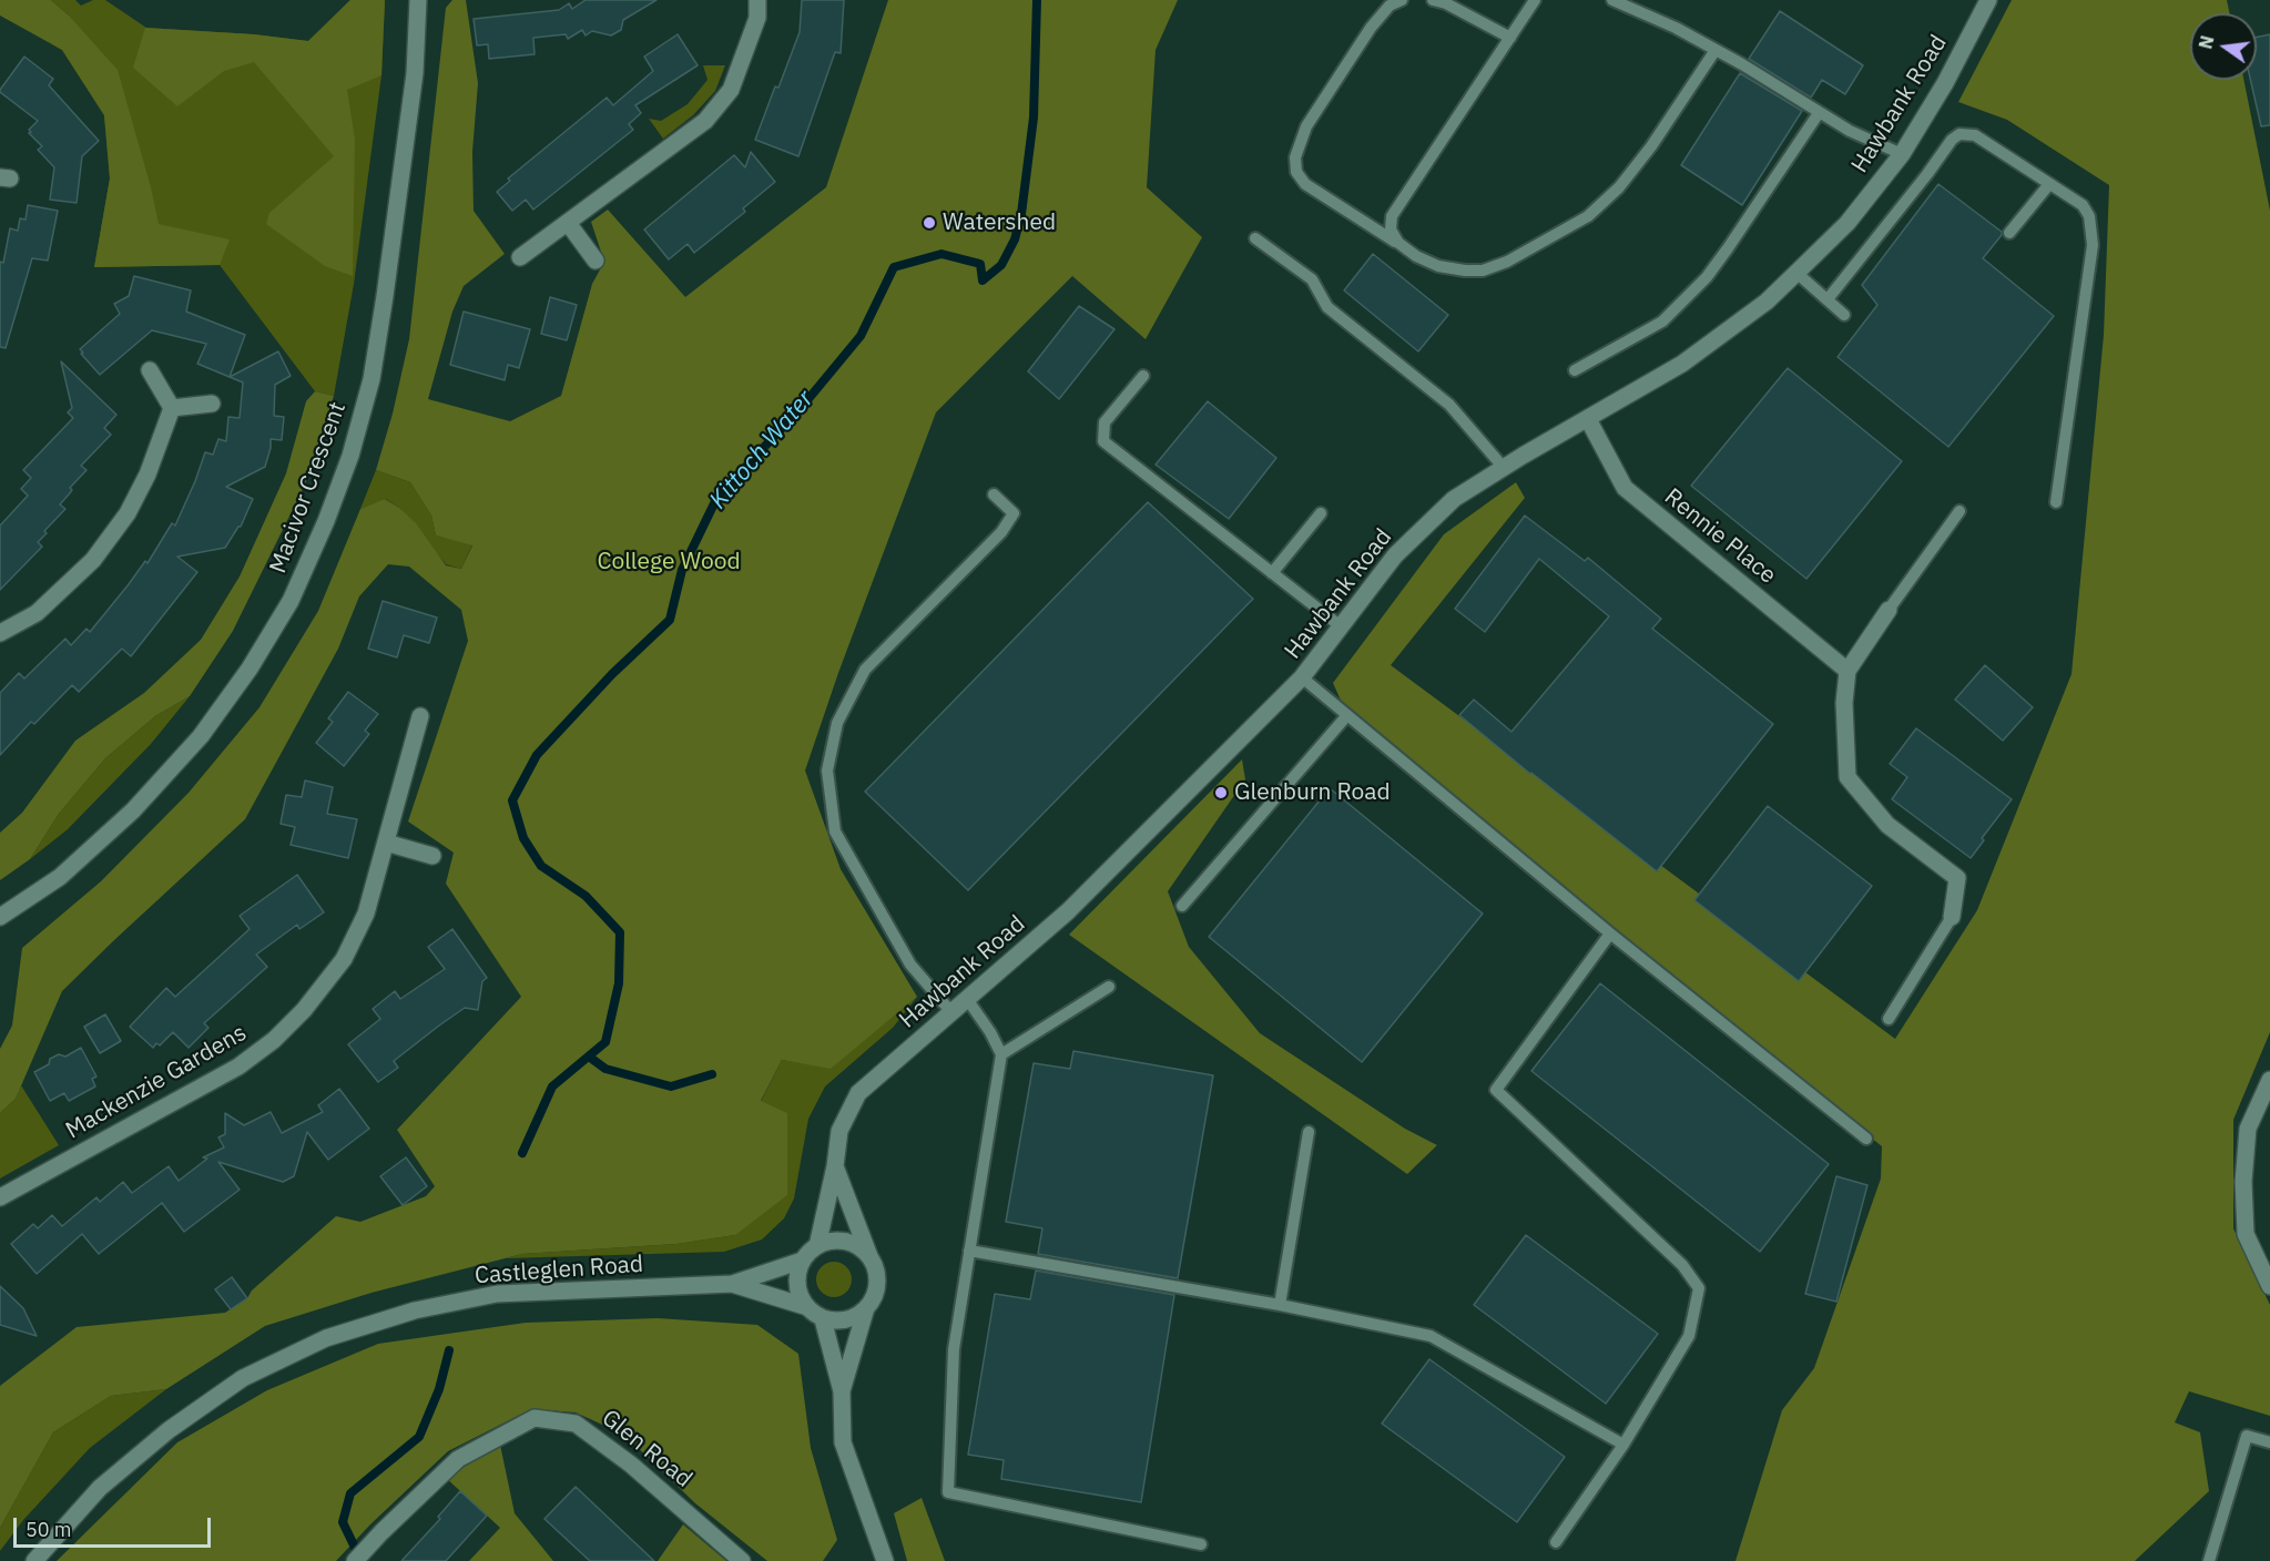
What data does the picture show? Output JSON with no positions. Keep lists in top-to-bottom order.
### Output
{
  "streets": {
    "street": [
      "Hawbank Road",
      "Macivor Crescent",
      "Rennie Place",
      "Mackenzie Gardens",
      "Castleglen Road",
      "Glen Road"
    ]
  },
  "crossings": [
    ["Hawbank Road", "Rennie Place"],
    ["Hawbank Road", "Castleglen Road"]
  ],
  "water": ["Kittoch Water"],
  "parks": ["College Wood"],
  "places": ["Watershed", "Glenburn Road"],
  "scale_bar": "50 m",
  "north": "left"
}
